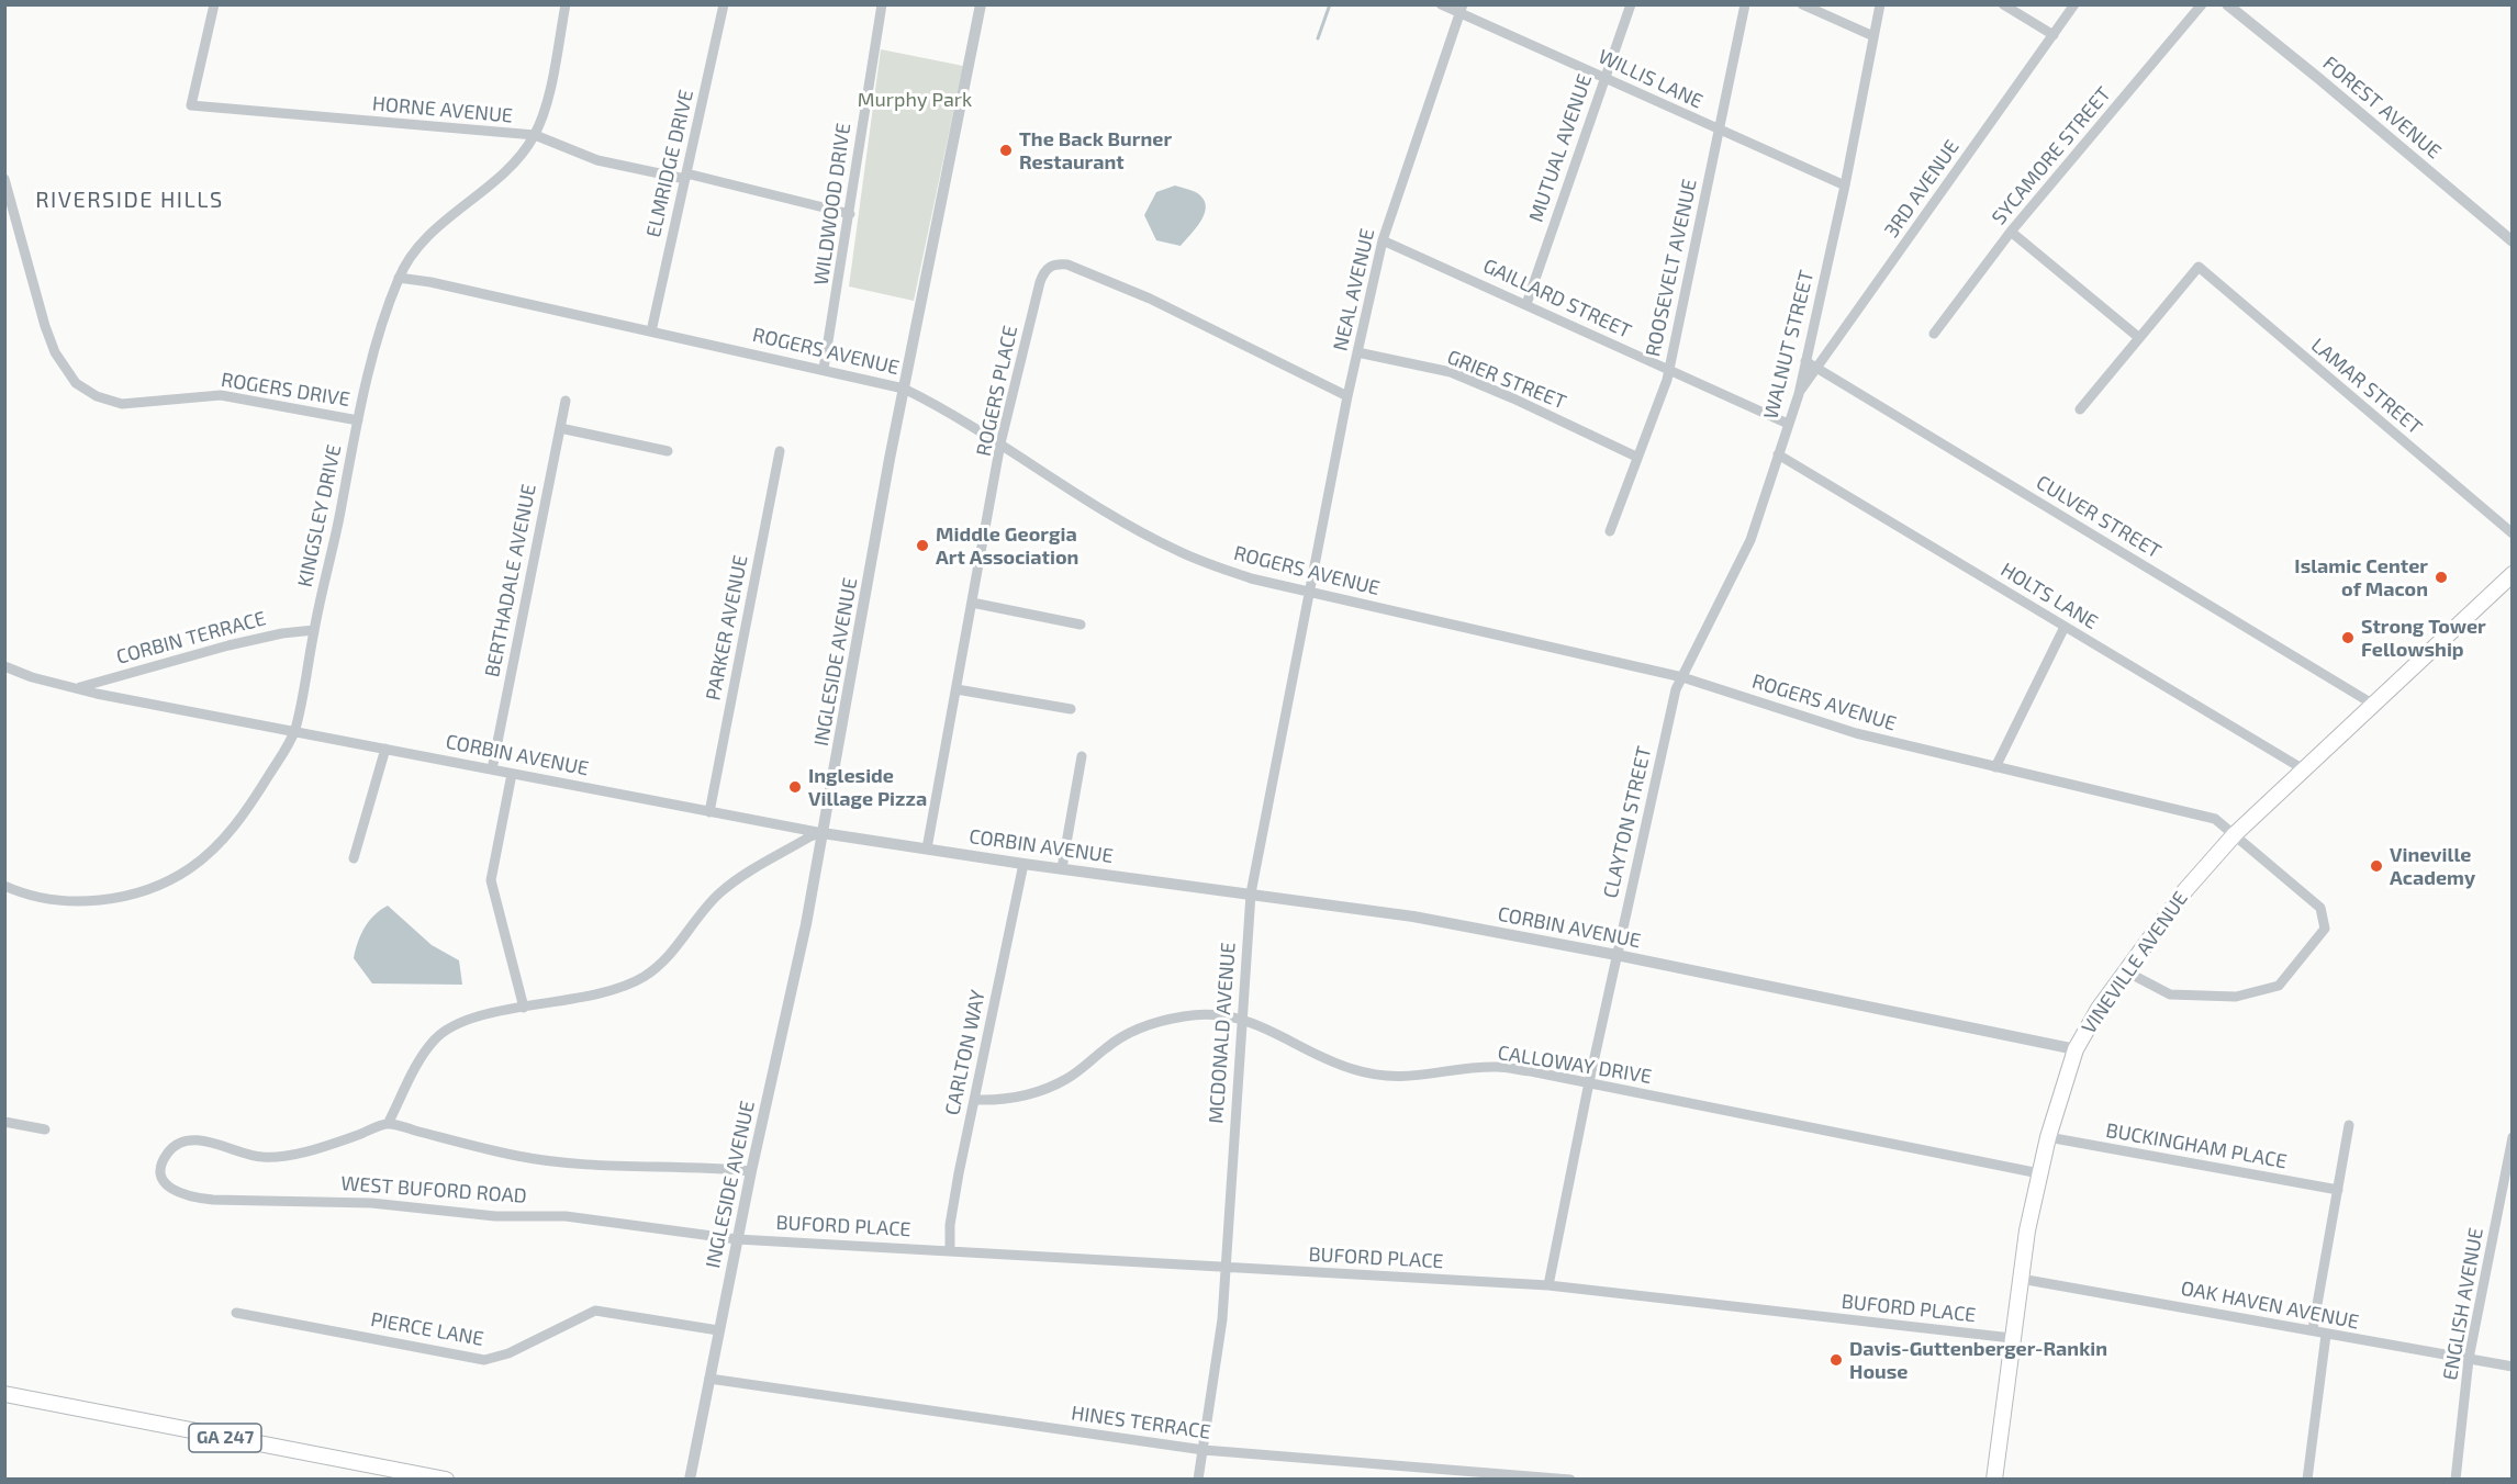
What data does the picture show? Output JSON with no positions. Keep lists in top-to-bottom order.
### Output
{
  "streets": {
    "main road": ["VINEVILLE AVENUE", "GA 247"],
    "street": [
      "WILLIS LANE",
      "FOREST AVENUE",
      "HORNE AVENUE",
      "MUTUAL AVENUE",
      "SYCAMORE STREET",
      "ELMRIDGE DRIVE",
      "3RD AVENUE",
      "WILDWOOD DRIVE",
      "ROOSEVELT AVENUE",
      "NEAL AVENUE",
      "GAILLARD STREET",
      "WALNUT STREET",
      "ROGERS AVENUE",
      "GRIER STREET",
      "LAMAR STREET",
      "ROGERS DRIVE",
      "ROGERS PLACE",
      "KINGSLEY DRIVE",
      "CULVER STREET",
      "BERTHADALE AVENUE",
      "HOLTS LANE",
      "PARKER AVENUE",
      "CORBIN TERRACE",
      "INGLESIDE AVENUE",
      "CORBIN AVENUE",
      "CLAYTON STREET",
      "MCDONALD AVENUE",
      "CARLTON WAY",
      "CALLOWAY DRIVE",
      "BUCKINGHAM PLACE",
      "WEST BUFORD ROAD",
      "BUFORD PLACE",
      "ENGLISH AVENUE",
      "OAK HAVEN AVENUE",
      "PIERCE LANE",
      "HINES TERRACE"
    ]
  },
  "crossings": [
    ["WILLIS LANE", "MUTUAL AVENUE"],
    ["WILLIS LANE", "ROOSEVELT AVENUE"],
    ["WILLIS LANE", "NEAL AVENUE"],
    ["WILLIS LANE", "WALNUT STREET"],
    ["HORNE AVENUE", "ELMRIDGE DRIVE"],
    ["HORNE AVENUE", "WILDWOOD DRIVE"],
    ["HORNE AVENUE", "KINGSLEY DRIVE"],
    ["MUTUAL AVENUE", "GAILLARD STREET"],
    ["ELMRIDGE DRIVE", "ROGERS AVENUE"],
    ["3RD AVENUE", "WALNUT STREET"],
    ["3RD AVENUE", "CULVER STREET"],
    ["WILDWOOD DRIVE", "ROGERS AVENUE"],
    ["ROOSEVELT AVENUE", "GAILLARD STREET"],
    ["ROOSEVELT AVENUE", "GRIER STREET"],
    ["NEAL AVENUE", "GAILLARD STREET"],
    ["NEAL AVENUE", "ROGERS AVENUE"],
    ["NEAL AVENUE", "GRIER STREET"],
    ["NEAL AVENUE", "ROGERS PLACE"],
    ["NEAL AVENUE", "MCDONALD AVENUE"],
    ["GAILLARD STREET", "WALNUT STREET"],
    ["WALNUT STREET", "ROGERS AVENUE"],
    ["WALNUT STREET", "CULVER STREET"],
    ["WALNUT STREET", "HOLTS LANE"],
    ["WALNUT STREET", "CLAYTON STREET"],
    ["ROGERS AVENUE", "ROGERS PLACE"],
    ["ROGERS AVENUE", "KINGSLEY DRIVE"],
    ["ROGERS AVENUE", "INGLESIDE AVENUE"],
    ["ROGERS AVENUE", "CLAYTON STREET"],
    ["ROGERS AVENUE", "VINEVILLE AVENUE"],
    ["ROGERS AVENUE", "MCDONALD AVENUE"],
    ["ROGERS DRIVE", "KINGSLEY DRIVE"],
    ["ROGERS PLACE", "CORBIN AVENUE"],
    ["KINGSLEY DRIVE", "CORBIN TERRACE"],
    ["KINGSLEY DRIVE", "CORBIN AVENUE"],
    ["CULVER STREET", "VINEVILLE AVENUE"],
    ["BERTHADALE AVENUE", "CORBIN AVENUE"],
    ["HOLTS LANE", "VINEVILLE AVENUE"],
    ["PARKER AVENUE", "CORBIN AVENUE"],
    ["CORBIN TERRACE", "CORBIN AVENUE"],
    ["INGLESIDE AVENUE", "CORBIN AVENUE"],
    ["INGLESIDE AVENUE", "WEST BUFORD ROAD"],
    ["INGLESIDE AVENUE", "BUFORD PLACE"],
    ["INGLESIDE AVENUE", "PIERCE LANE"],
    ["INGLESIDE AVENUE", "HINES TERRACE"],
    ["CORBIN AVENUE", "CLAYTON STREET"],
    ["CORBIN AVENUE", "VINEVILLE AVENUE"],
    ["CORBIN AVENUE", "MCDONALD AVENUE"],
    ["CORBIN AVENUE", "CARLTON WAY"],
    ["CLAYTON STREET", "CALLOWAY DRIVE"],
    ["CLAYTON STREET", "BUFORD PLACE"],
    ["VINEVILLE AVENUE", "CALLOWAY DRIVE"],
    ["VINEVILLE AVENUE", "BUCKINGHAM PLACE"],
    ["VINEVILLE AVENUE", "BUFORD PLACE"],
    ["VINEVILLE AVENUE", "OAK HAVEN AVENUE"],
    ["MCDONALD AVENUE", "CALLOWAY DRIVE"],
    ["MCDONALD AVENUE", "BUFORD PLACE"],
    ["MCDONALD AVENUE", "HINES TERRACE"],
    ["CARLTON WAY", "CALLOWAY DRIVE"],
    ["CARLTON WAY", "BUFORD PLACE"],
    ["WEST BUFORD ROAD", "BUFORD PLACE"],
    ["ENGLISH AVENUE", "OAK HAVEN AVENUE"]
  ],
  "districts": ["RIVERSIDE HILLS"],
  "parks": ["Murphy Park"],
  "places": [
    "The Back Burner Restaurant",
    "Middle Georgia Art Association",
    "Islamic Center of Macon",
    "Strong Tower Fellowship",
    "Ingleside Village Pizza",
    "Vineville Academy",
    "Davis-Guttenberger-Rankin House"
  ]
}
